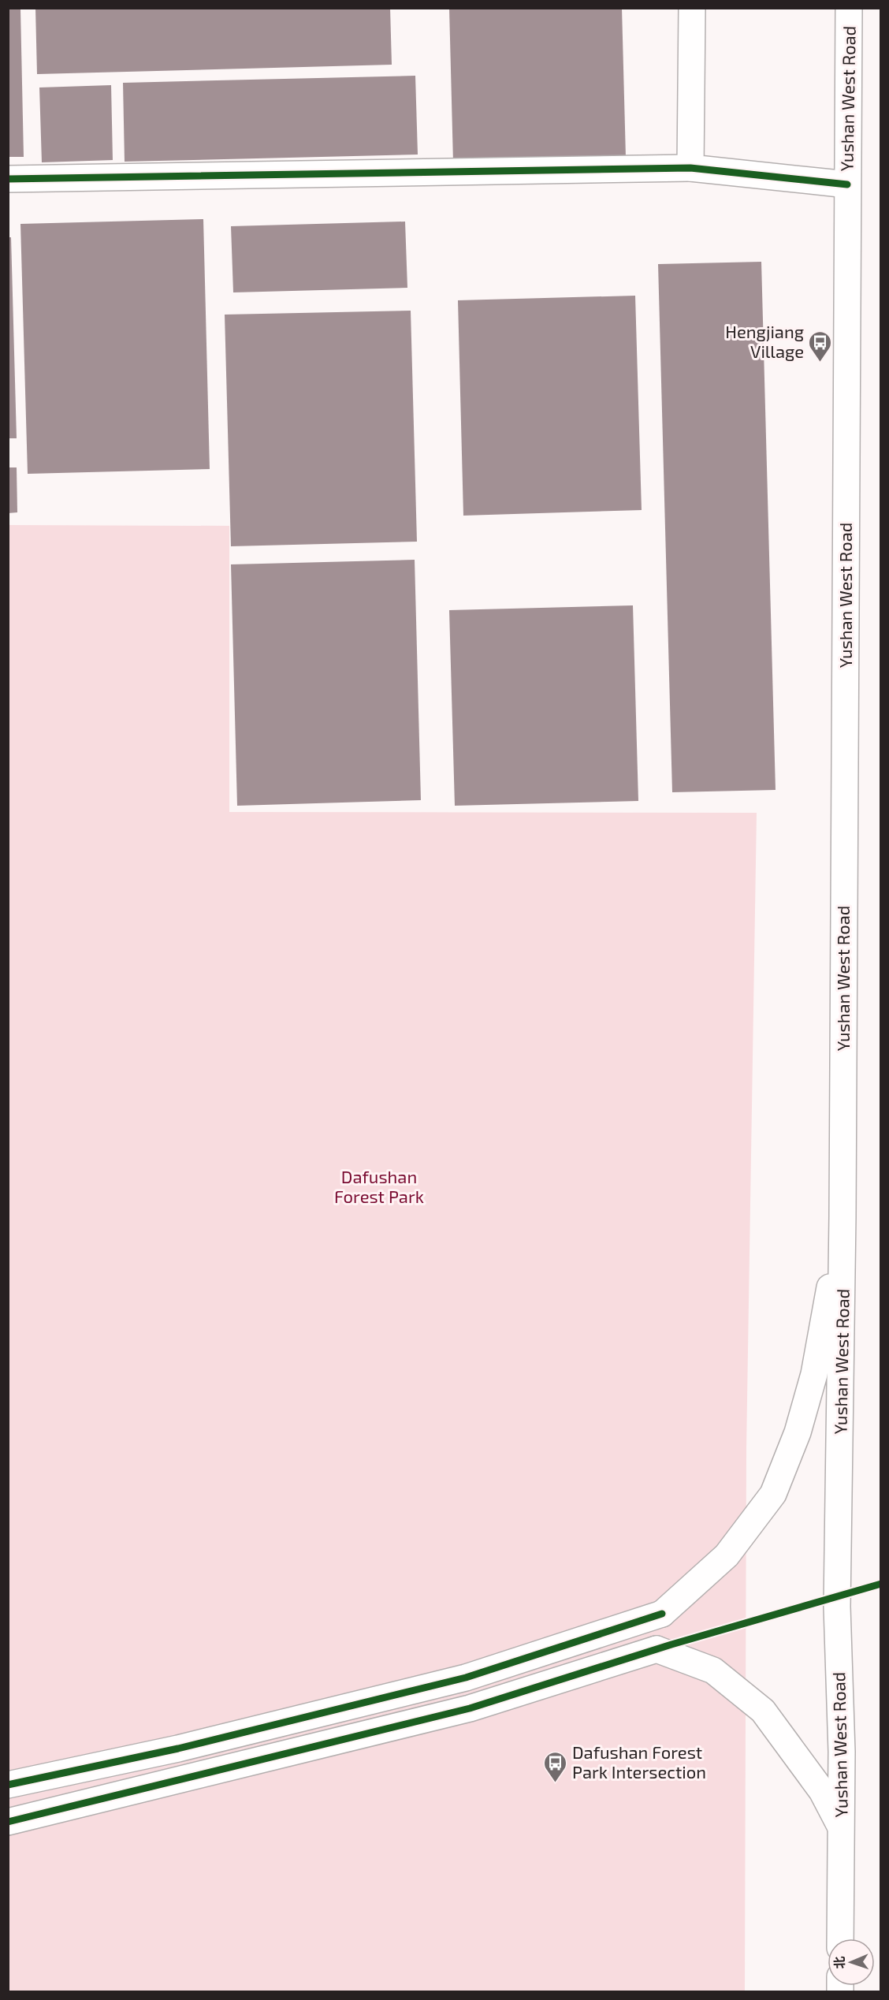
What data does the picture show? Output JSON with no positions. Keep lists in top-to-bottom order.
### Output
{
  "streets": {
    "main road": ["Yushan West Road"]
  },
  "parks": ["Dafushan Forest Park"],
  "places": {
    "bus stop": ["Hengjiang Village", "Dafushan Forest Park Intersection"]
  },
  "north": "left"
}
